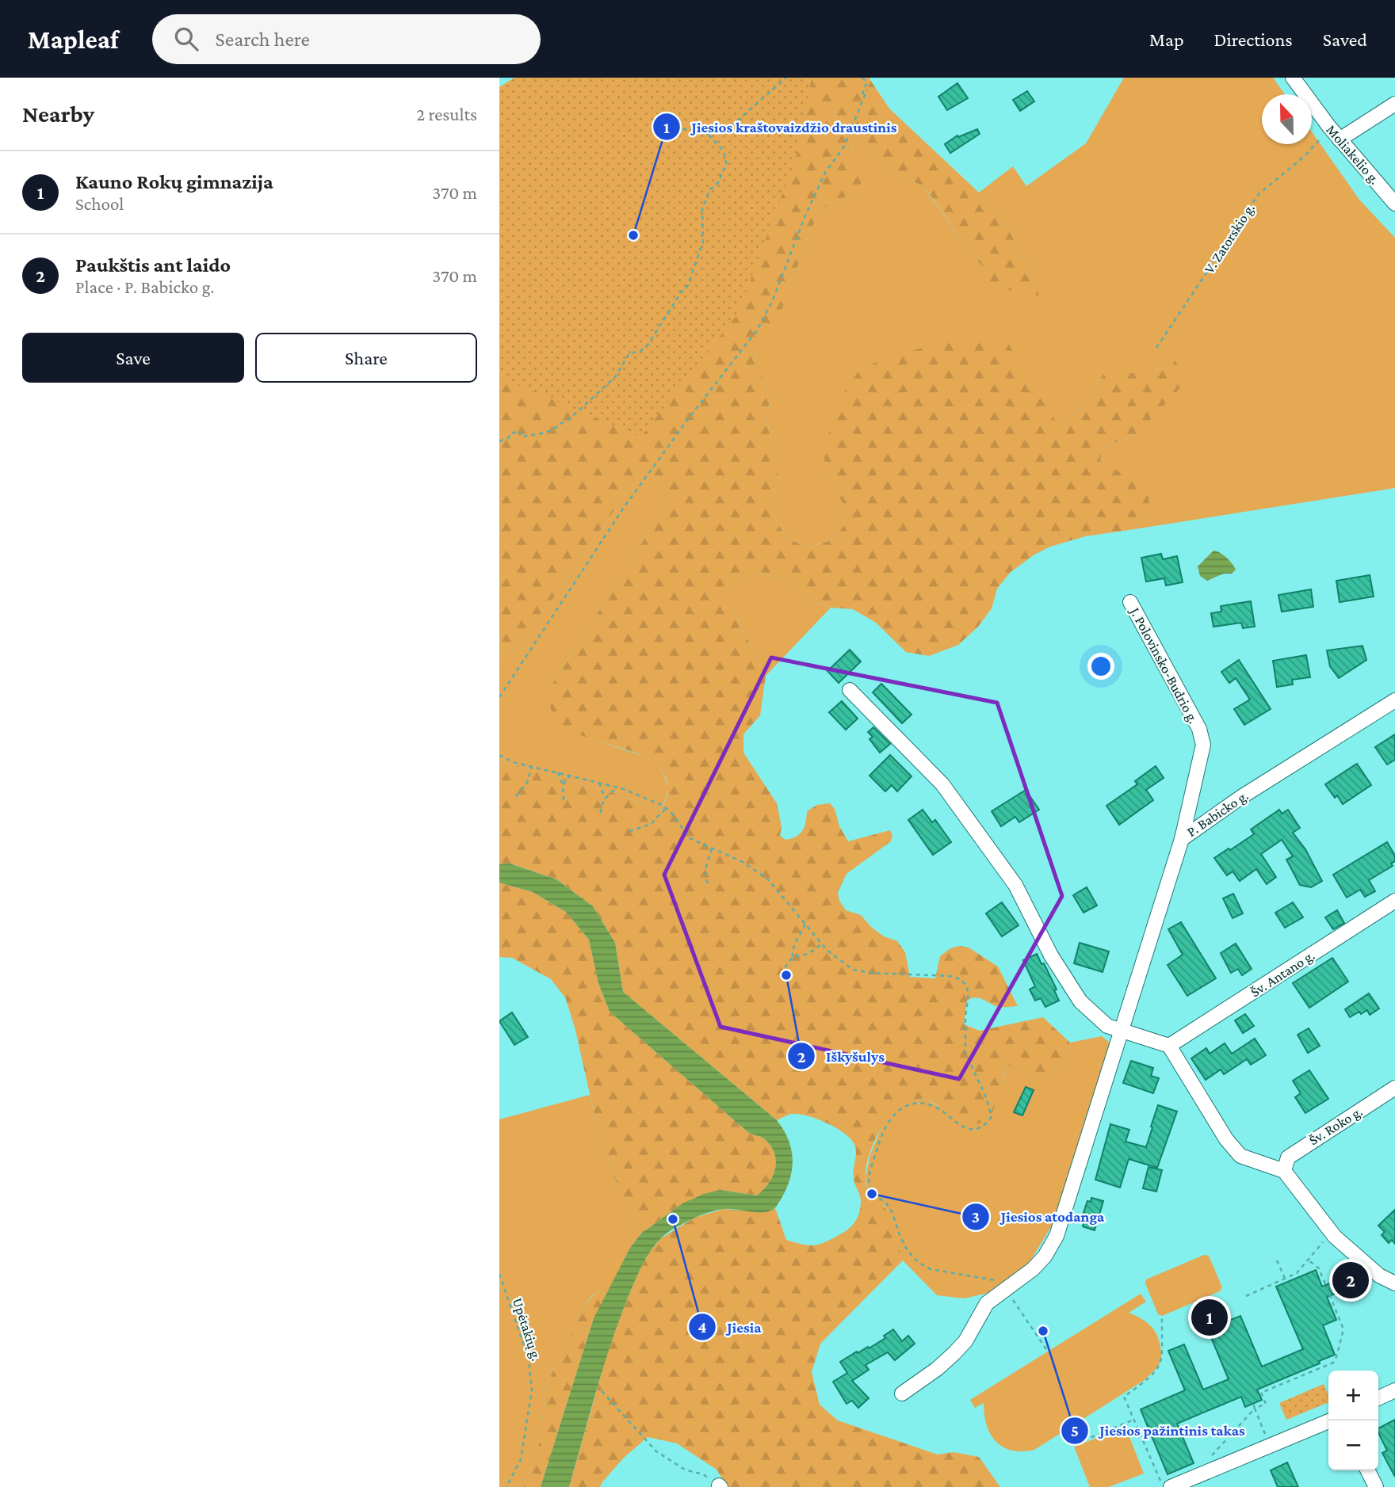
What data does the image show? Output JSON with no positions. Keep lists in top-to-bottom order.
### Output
{
  "streets": {
    "street": [
      "Moliakelio g.",
      "J. Polovinsko-Budrio g.",
      "P. Babicko g.",
      "Šv. Antano g.",
      "Šv. Roko g."
    ],
    "path": ["V. Zatorskio g.", "Upėtakių g."]
  },
  "crossings": [
    ["J. Polovinsko-Budrio g.", "P. Babicko g."]
  ],
  "places": [
    "Jiesios kraštovaizdžio draustinis",
    "Iškyšulys",
    "Jiesios atodanga",
    "Jiesia",
    "Jiesios pažintinis takas"
  ],
  "north": "top",
  "page": {
    "header": "Mapleaf",
    "search": "Search here",
    "nav": ["Map", "Directions", "Saved"],
    "heading": ["Nearby", "2 results"],
    "list": [
      {
        "mark": "1",
        "name": "Kauno Rokų gimnazija",
        "note": "School",
        "value": "370 m"
      },
      {
        "mark": "2",
        "name": "Paukštis ant laido",
        "note": "Place · P. Babicko g.",
        "value": "370 m"
      }
    ],
    "buttons": ["Save", "Share"],
    "pins": ["2", "1"],
    "map_buttons": ["+", "−"]
  }
}
